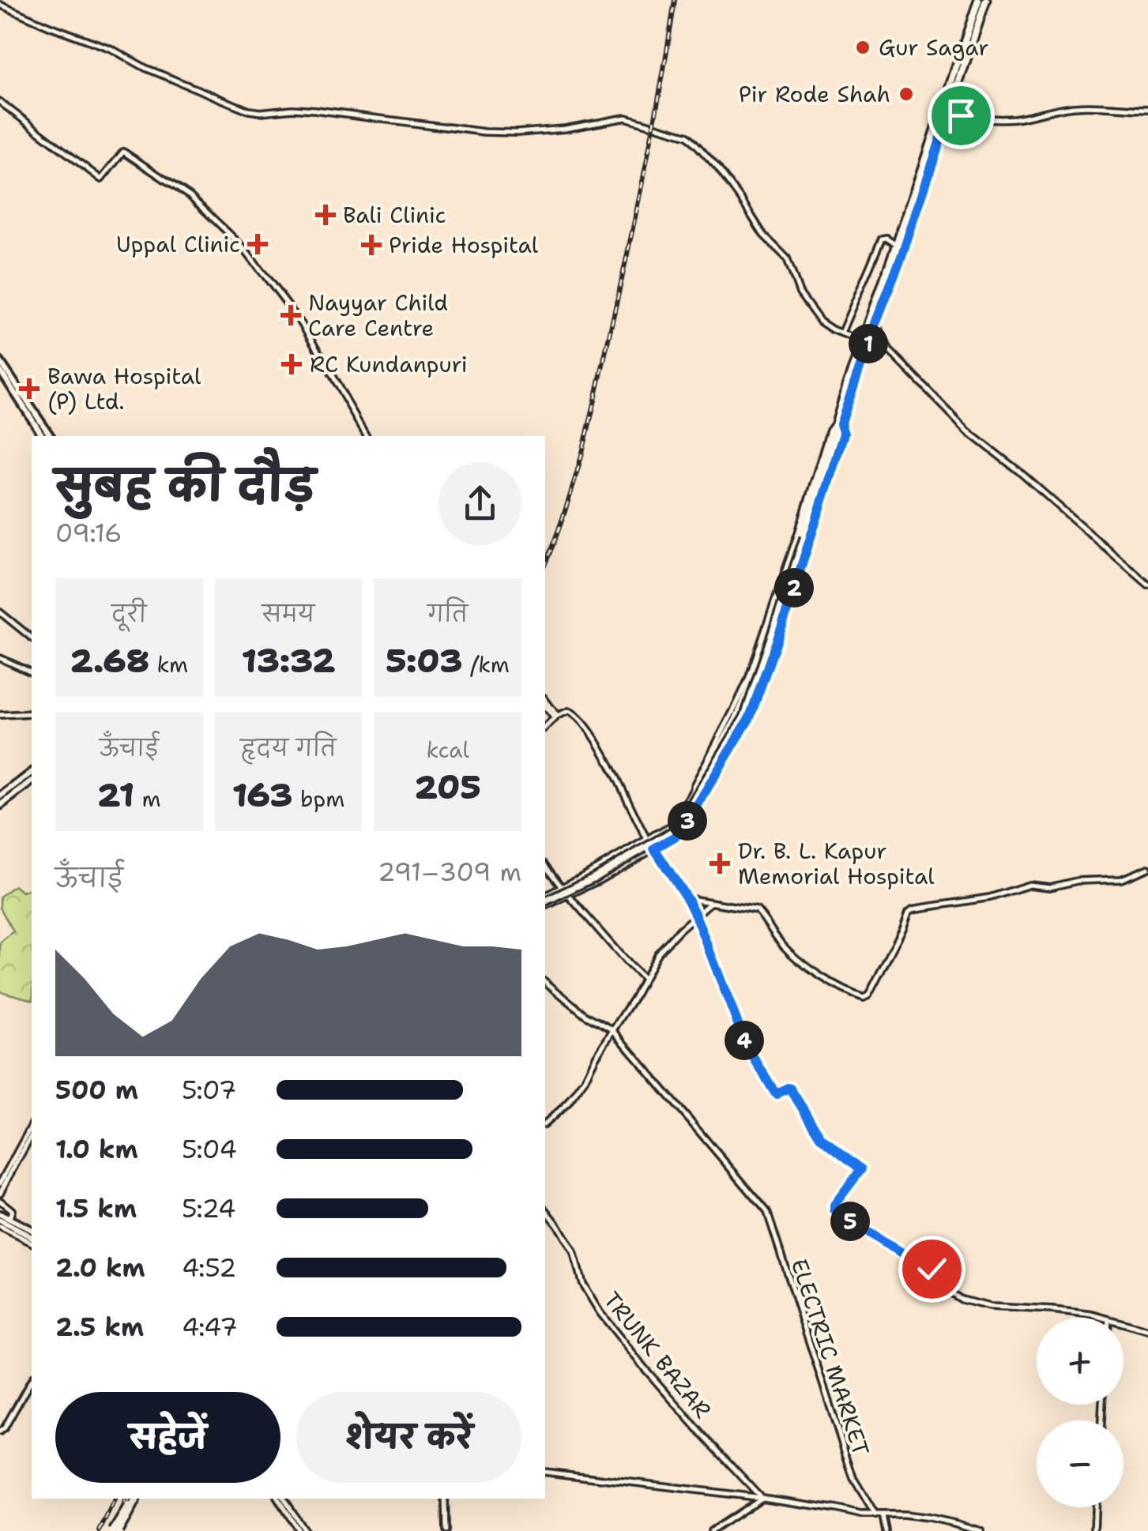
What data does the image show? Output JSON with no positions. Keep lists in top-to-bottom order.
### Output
{
  "streets": {
    "street": ["TRUNK BAZAR", "ELECTRIC MARKET"]
  },
  "places": {
    "other": ["Gur Sagar", "Pir Rode Shah"],
    "health": [
      "Bali Clinic",
      "Uppal Clinic",
      "Pride Hospital",
      "Nayyar Child Care Centre",
      "RC Kundanpuri",
      "Bawa Hospital (P) Ltd.",
      "Dr. B. L. Kapur Memorial Hospital"
    ]
  },
  "page": {
    "pins": [
      "1",
      "2",
      "3",
      "4",
      "5"
    ],
    "heading": ["सुबह की दौड़", "09:16"],
    "stats": [
      ["दूरी", "2.68 km"],
      ["समय", "13:32"],
      ["गति", "5:03 /km"],
      ["ऊँचाई", "21 m"],
      ["हृदय गति", "163 bpm"],
      ["kcal", "205"]
    ],
    "chart": ["ऊँचाई", "291–309 m"],
    "list": [
      {
        "name": "500 m",
        "note": "5:07"
      },
      {
        "name": "1.0 km",
        "note": "5:04"
      },
      {
        "name": "1.5 km",
        "note": "5:24"
      },
      {
        "name": "2.0 km",
        "note": "4:52"
      },
      {
        "name": "2.5 km",
        "note": "4:47"
      }
    ],
    "map_buttons": ["+", "−"],
    "buttons": ["सहेजें", "शेयर करें"]
  }
}
